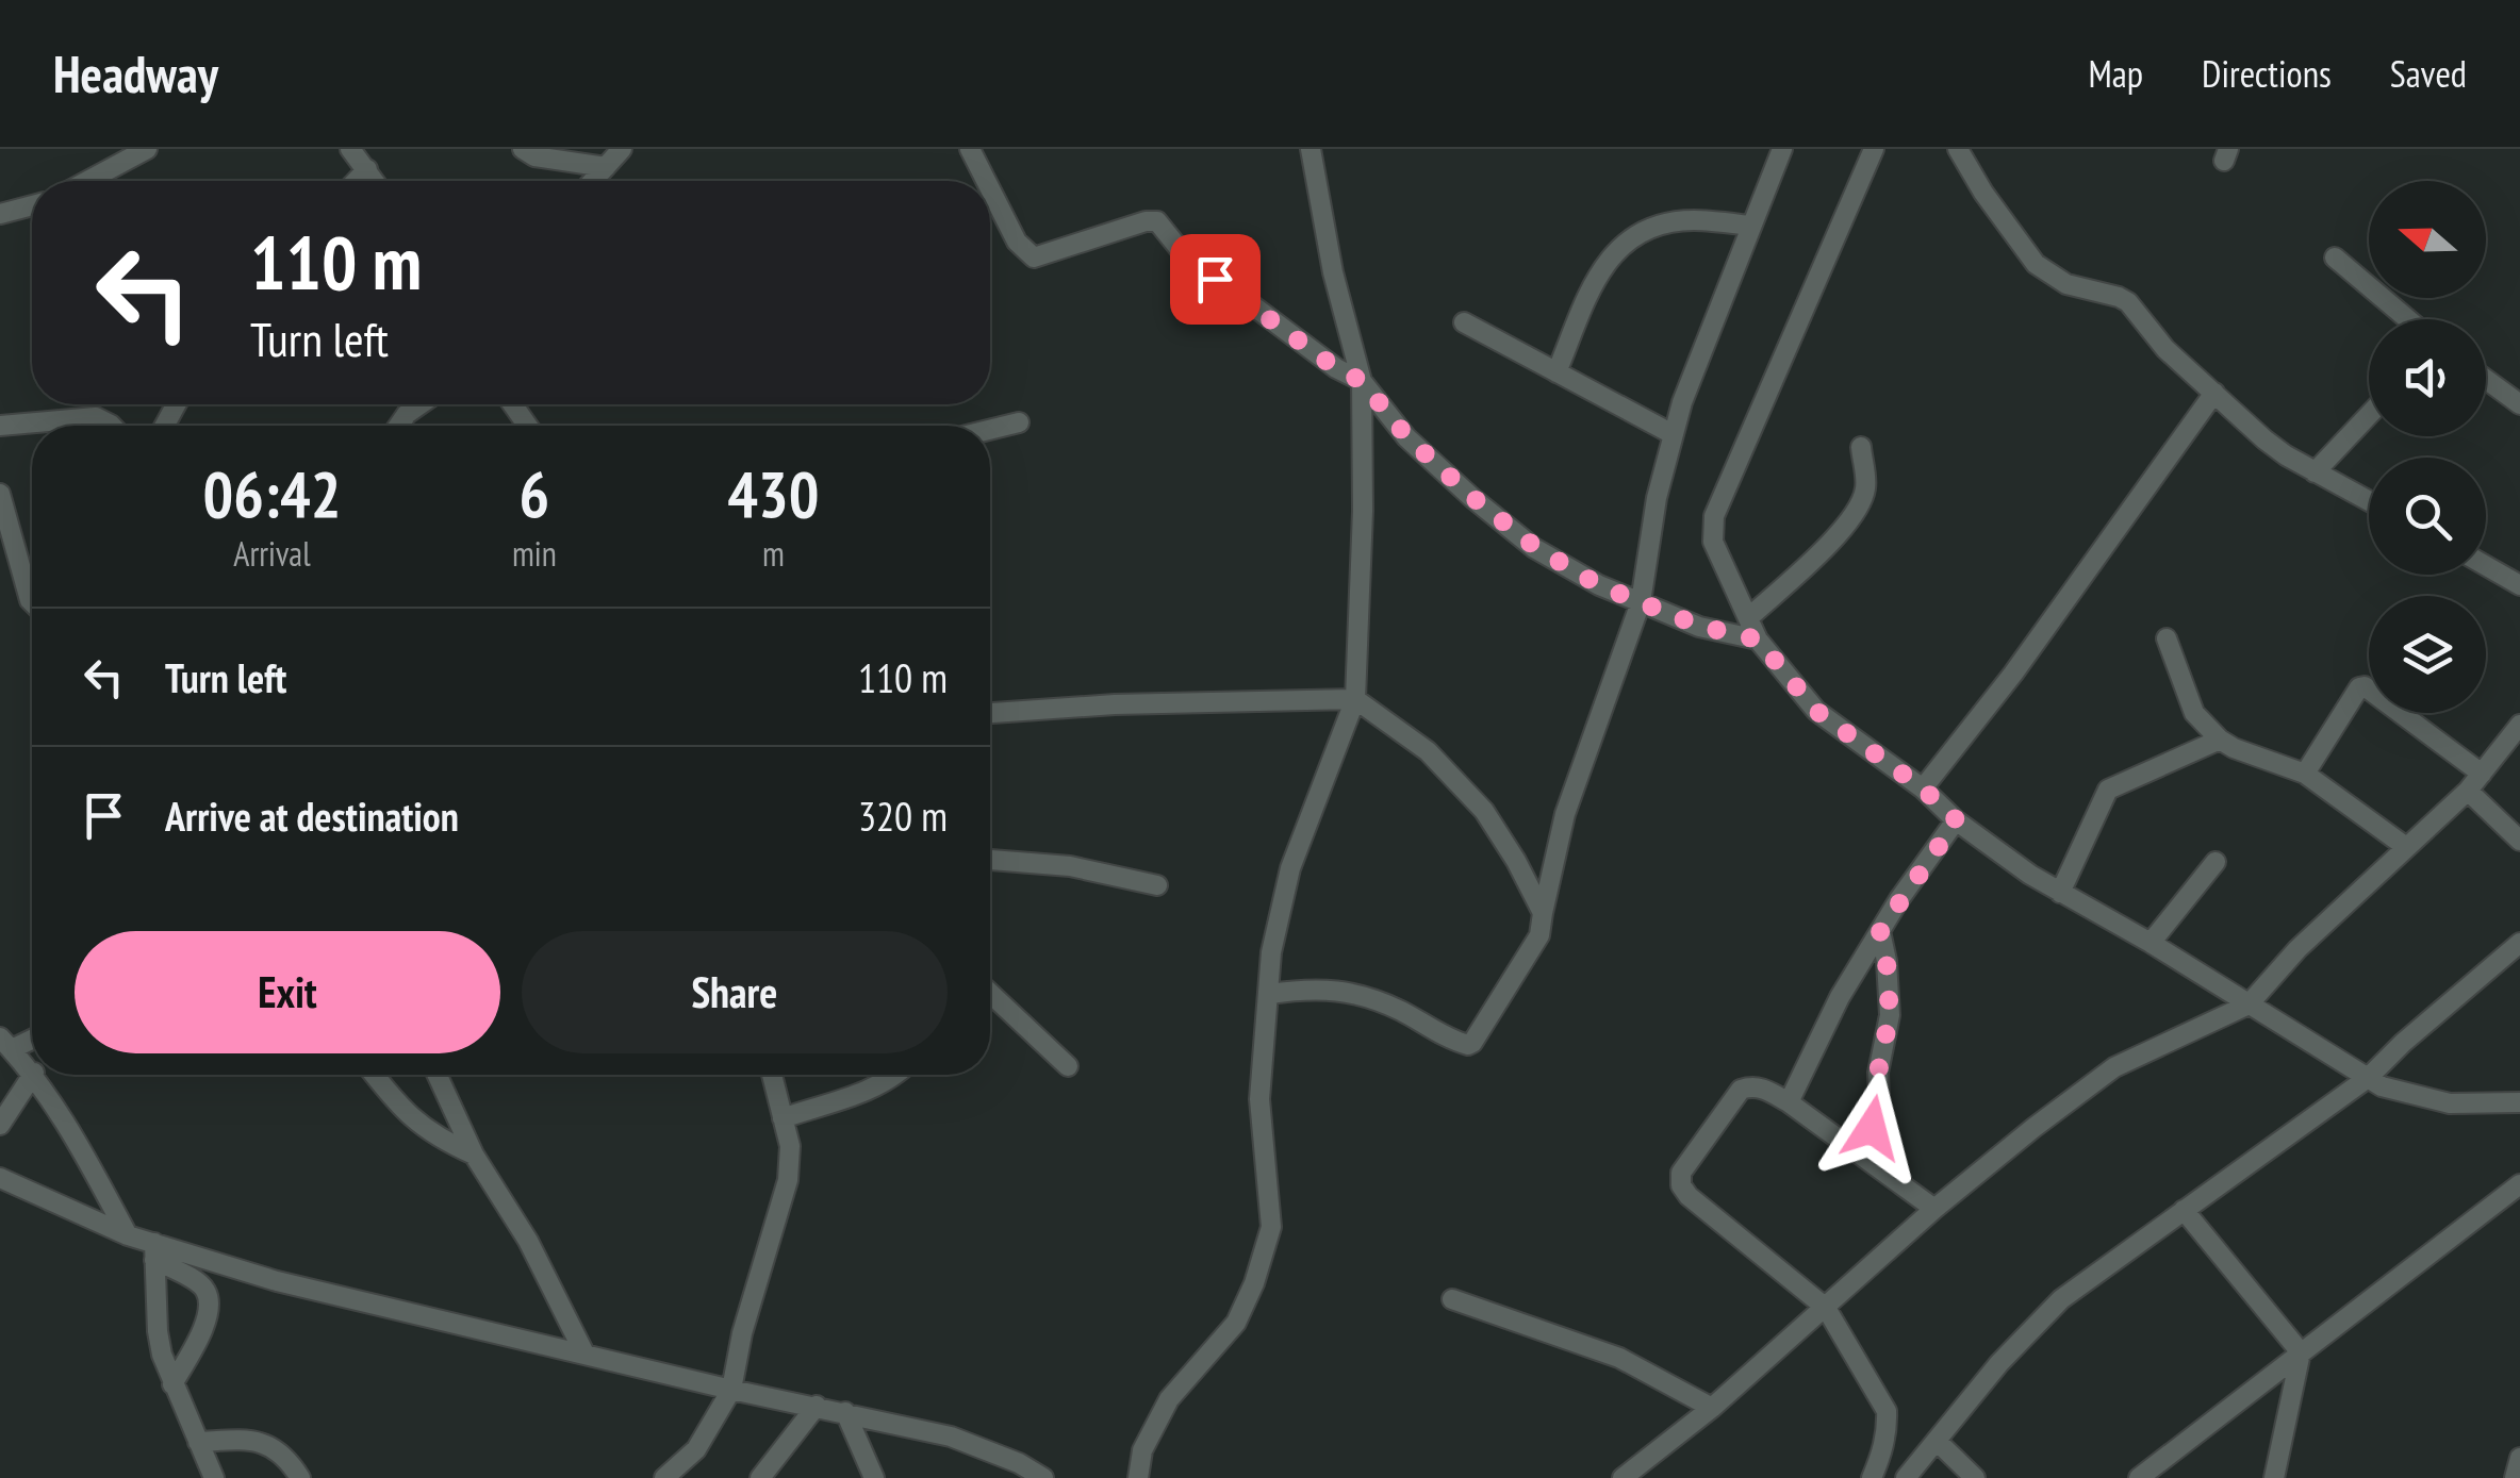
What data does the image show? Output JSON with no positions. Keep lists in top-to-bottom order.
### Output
{
  "north": "left",
  "page": {
    "header": "Headway",
    "nav": ["Map", "Directions", "Saved"],
    "turn": ["110 m", "Turn left"],
    "eta": [
      "06:42",
      "Arrival",
      "6",
      "min",
      "430",
      "m"
    ],
    "list": [
      {
        "name": "Turn left",
        "value": "110 m"
      },
      {
        "name": "Arrive at destination",
        "value": "320 m"
      }
    ],
    "buttons": ["Exit", "Share"]
  }
}
